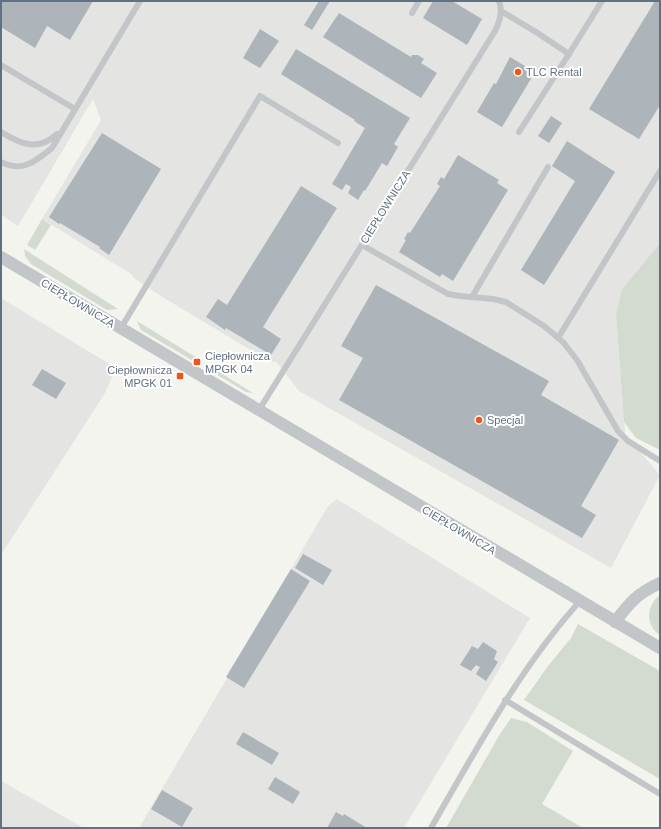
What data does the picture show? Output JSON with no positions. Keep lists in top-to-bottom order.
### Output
{
  "streets": {
    "street": ["CIEPŁOWNICZA"]
  },
  "places": {
    "other": ["TLC Rental", "Specjal"],
    "transit": ["Ciepłownicza MPGK 04", "Ciepłownicza MPGK 01"]
  }
}
